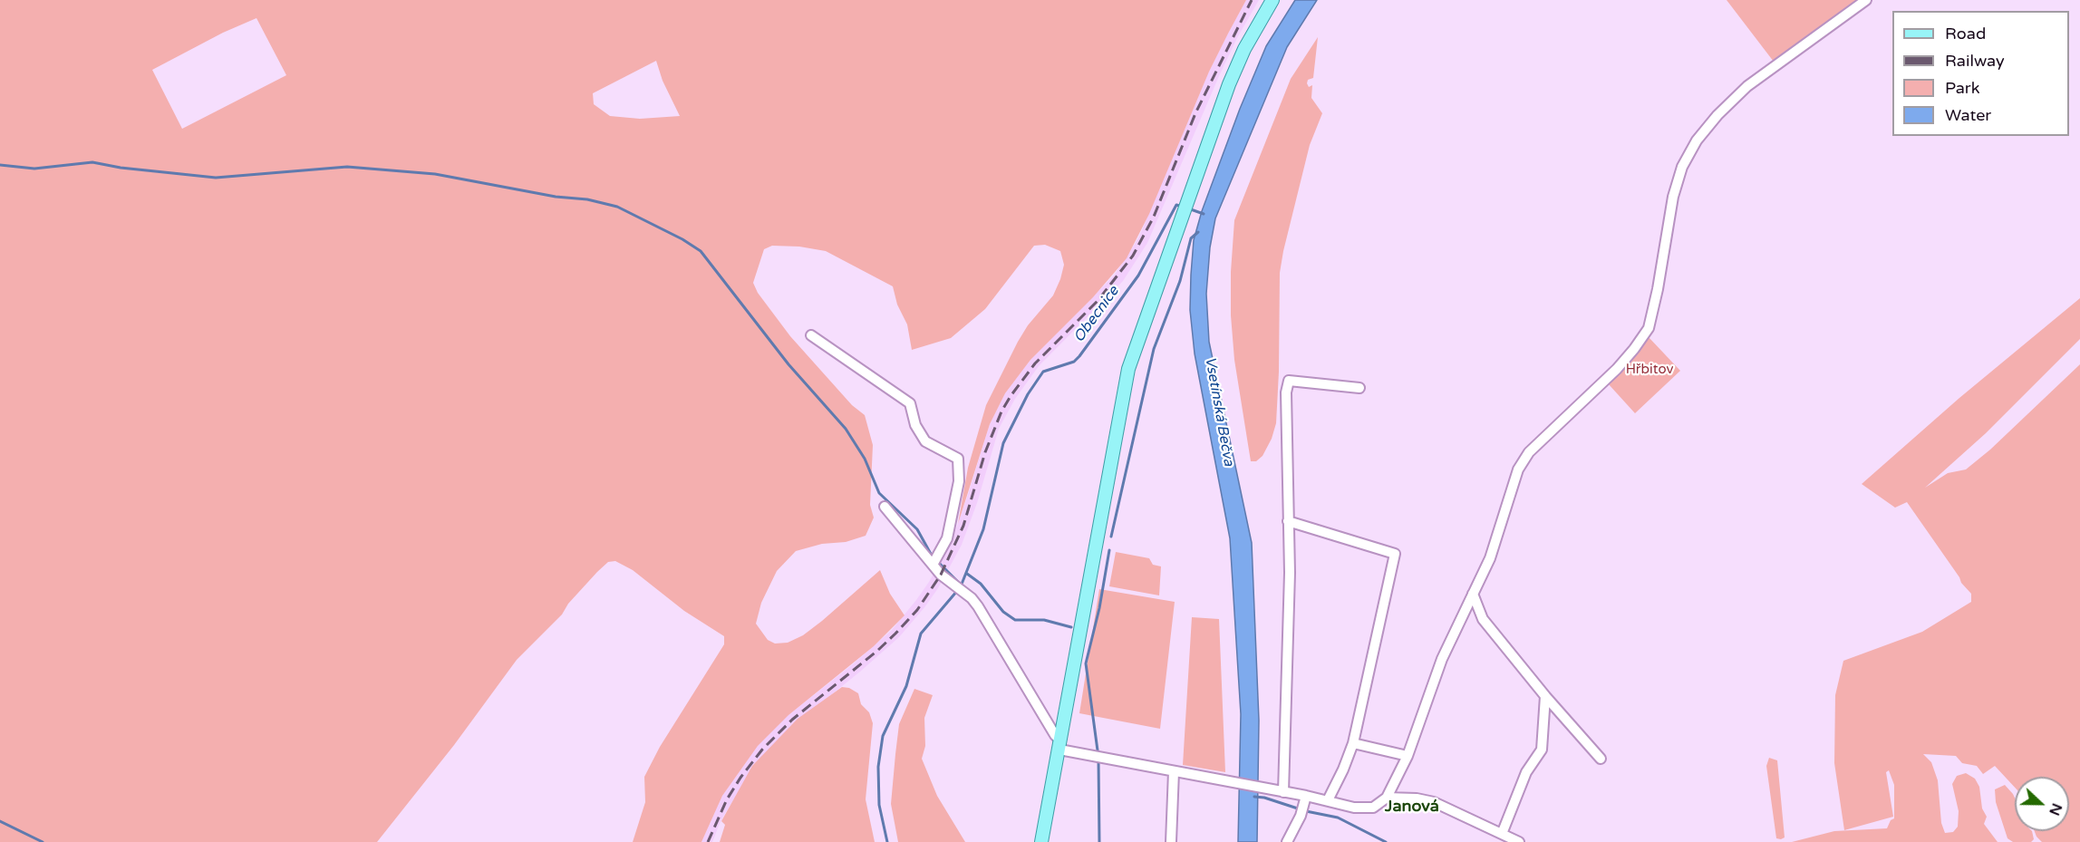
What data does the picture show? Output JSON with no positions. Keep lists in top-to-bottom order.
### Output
{
  "districts": ["Janová"],
  "water": ["Obecnice", "Vsetínská Bečva"],
  "parks": ["Hřbitov"],
  "legend": [
    "Road",
    "Railway",
    "Park",
    "Water"
  ],
  "north": "right"
}
